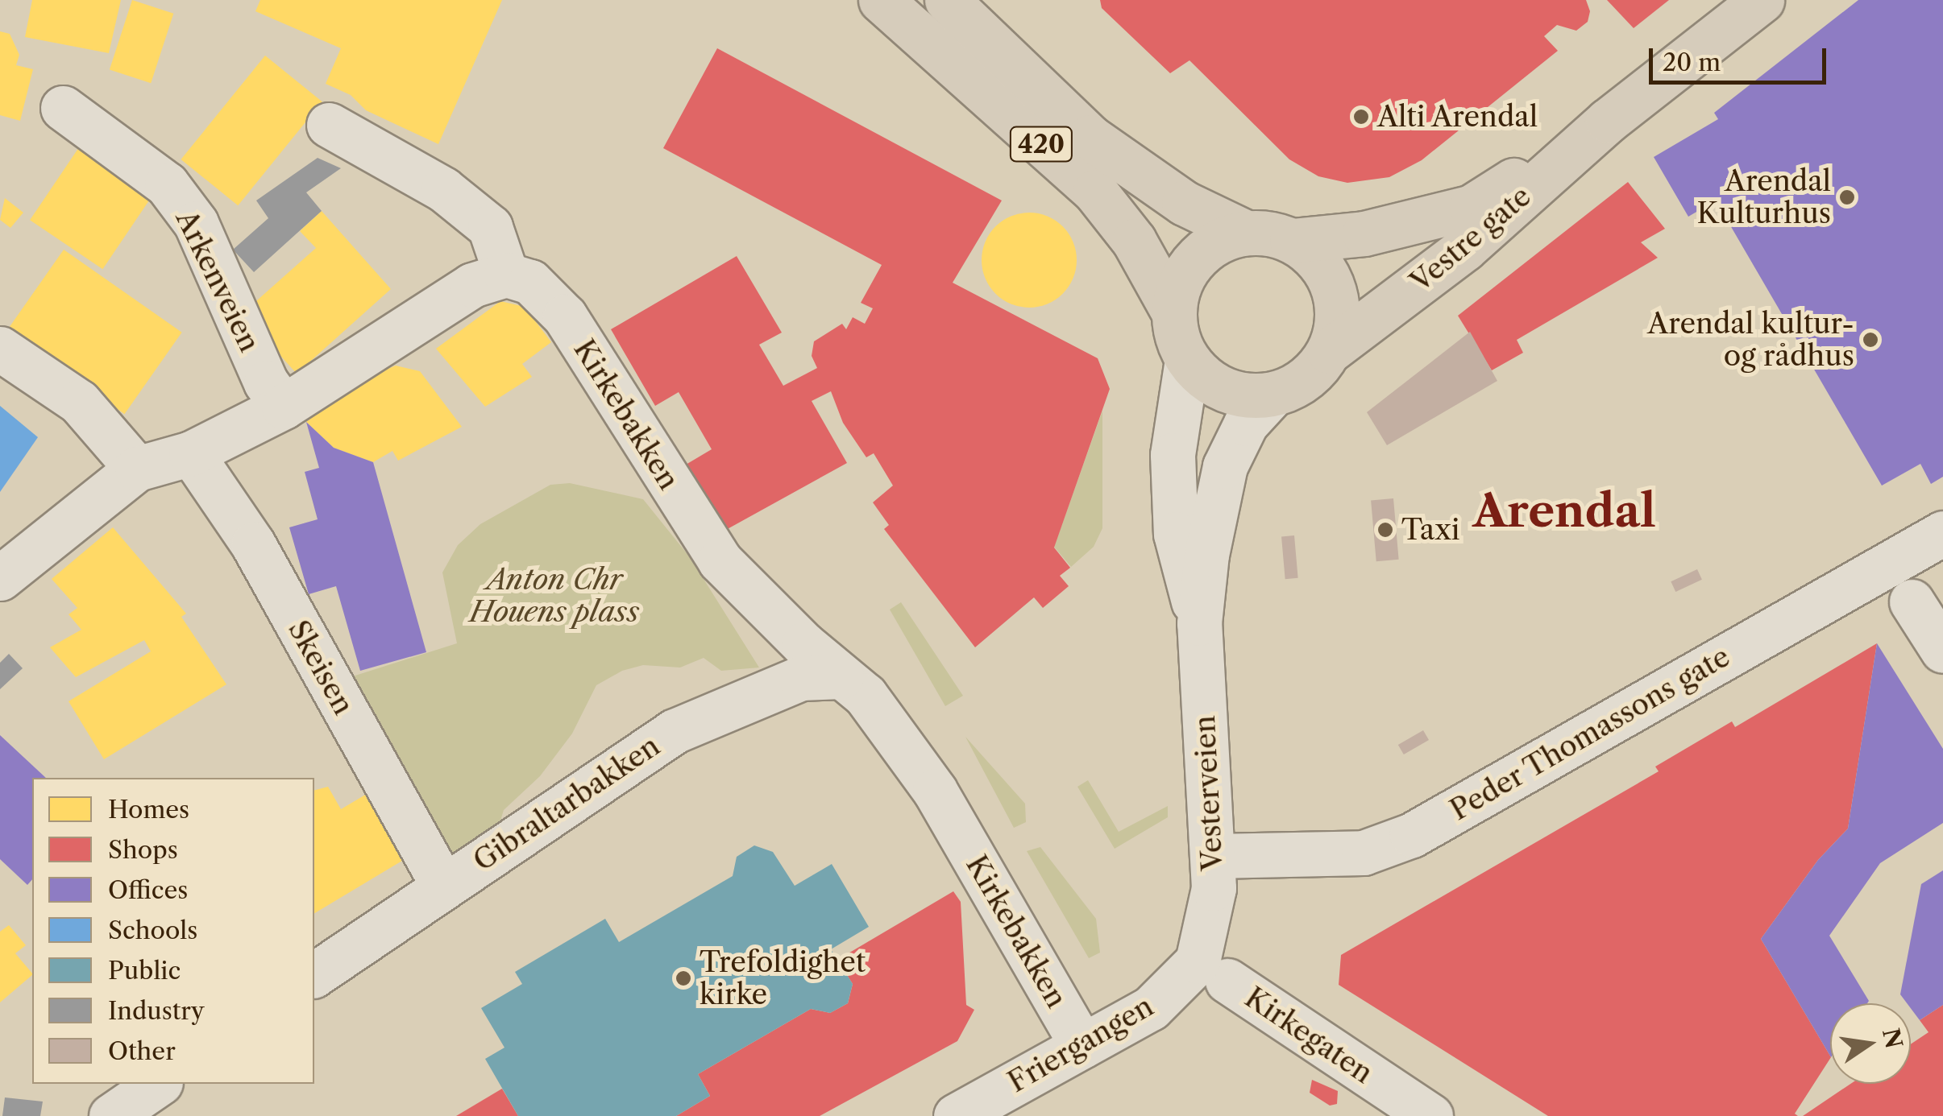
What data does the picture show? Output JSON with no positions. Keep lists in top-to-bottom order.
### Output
{
  "streets": {
    "main road": ["420", "Vestre gate"],
    "street": [
      "Arkenveien",
      "Kirkebakken",
      "Skeisen",
      "Peder Thomassons gate",
      "Vesterveien",
      "Gibraltarbakken",
      "Kirkegaten",
      "Friergangen"
    ]
  },
  "crossings": [
    ["420", "Vestre gate"],
    ["420", "Vesterveien"],
    ["Vestre gate", "Vesterveien"],
    ["Kirkebakken", "Gibraltarbakken"],
    ["Kirkebakken", "Friergangen"],
    ["Skeisen", "Gibraltarbakken"],
    ["Peder Thomassons gate", "Vesterveien"],
    ["Vesterveien", "Kirkegaten"],
    ["Vesterveien", "Friergangen"],
    ["Kirkegaten", "Friergangen"]
  ],
  "districts": ["Arendal"],
  "parks": ["Anton Chr Houens plass"],
  "places": [
    "Alti Arendal",
    "Arendal Kulturhus",
    "Arendal kultur- og rådhus",
    "Taxi",
    "Trefoldighet kirke"
  ],
  "legend": [
    "Homes",
    "Shops",
    "Offices",
    "Schools",
    "Public",
    "Industry",
    "Other"
  ],
  "scale_bar": "20 m",
  "north": "right"
}
